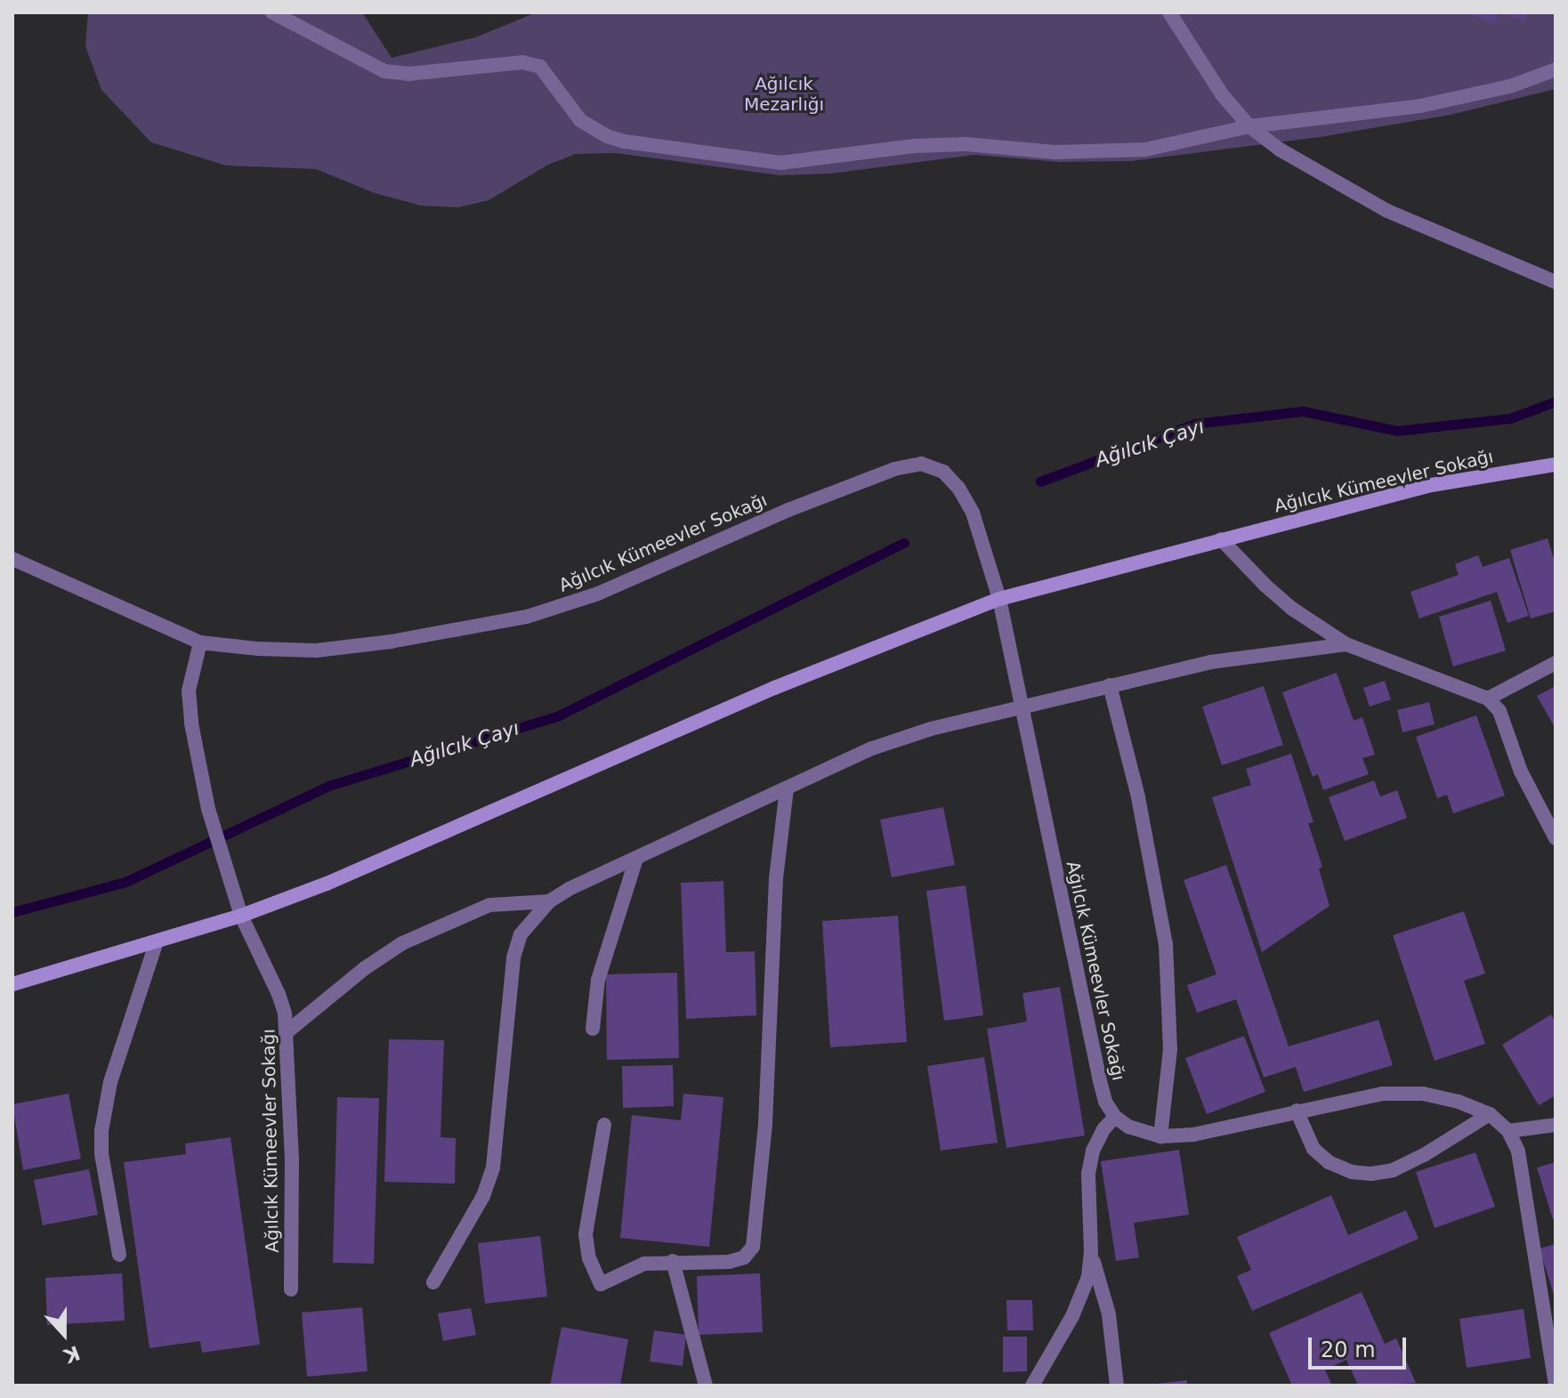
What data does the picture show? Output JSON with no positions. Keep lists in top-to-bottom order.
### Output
{
  "streets": {
    "main road": ["Ağılcık Kümeevler Sokağı"]
  },
  "water": ["Ağılcık Çayı"],
  "parks": ["Ağılcık Mezarlığı"],
  "scale_bar": "20 m",
  "north": "bottom"
}
